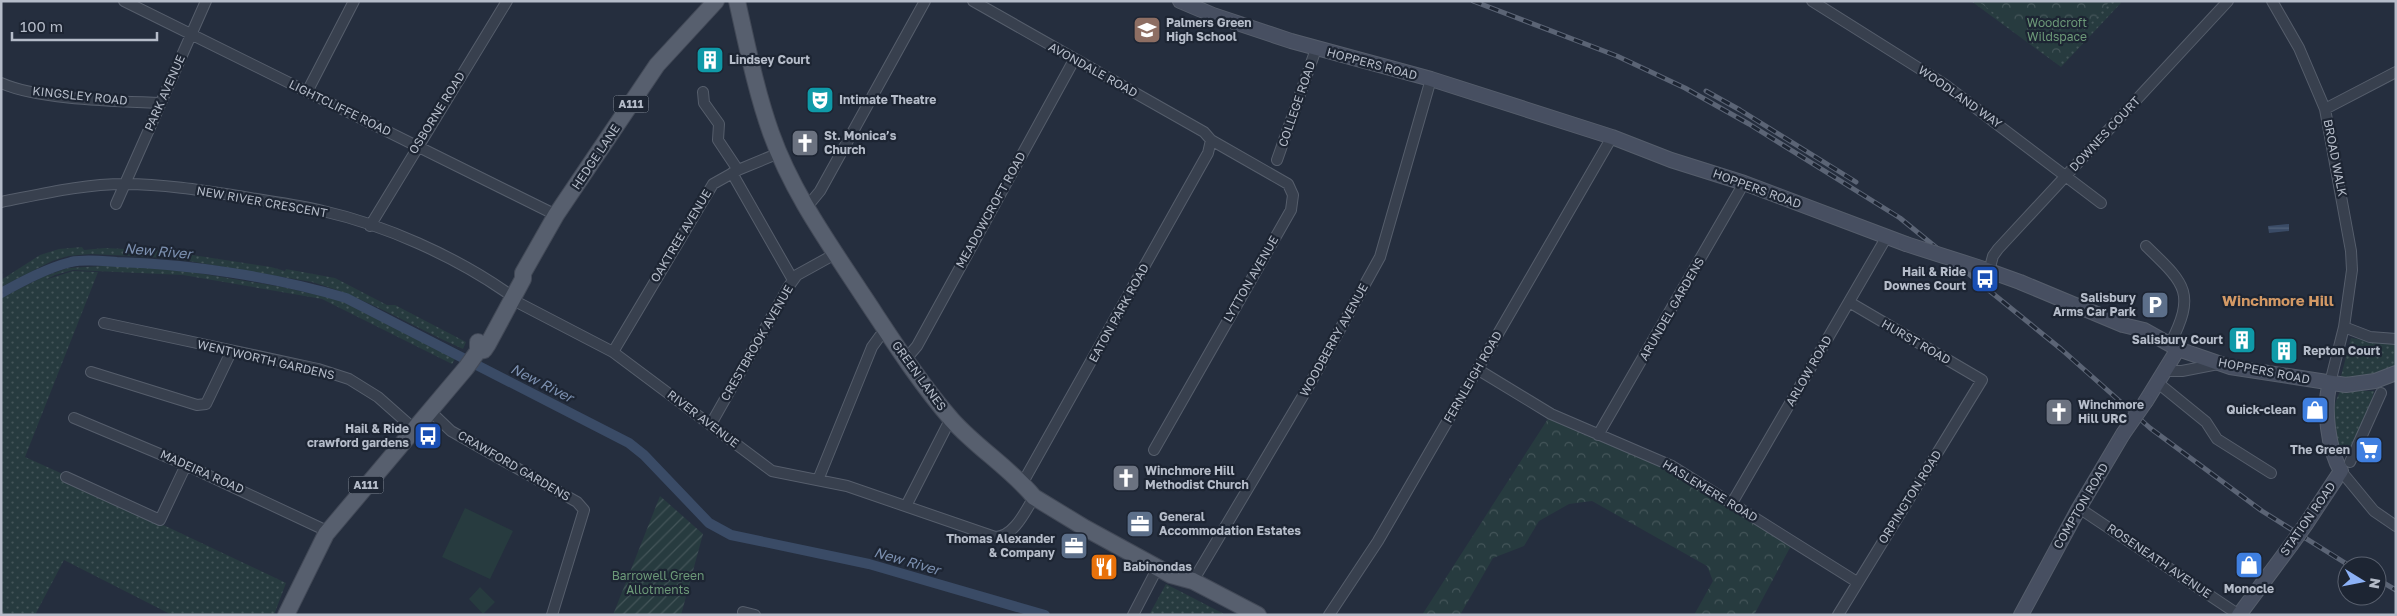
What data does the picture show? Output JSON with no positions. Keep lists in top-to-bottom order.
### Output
{
  "streets": {
    "main road": ["A111", "HEDGE LANE", "GREEN LANES"],
    "street": [
      "HOPPERS ROAD",
      "AVONDALE ROAD",
      "PARK AVENUE",
      "KINGSLEY ROAD",
      "WOODLAND WAY",
      "COLLEGE ROAD",
      "LIGHTCLIFFE ROAD",
      "OSBORNE ROAD",
      "DOWNES COURT",
      "BROAD WALK",
      "NEW RIVER CRESCENT",
      "MEADOWCROFT ROAD",
      "OAKTREE AVENUE",
      "LYTTON AVENUE",
      "ARUNDEL GARDENS",
      "EATON PARK ROAD",
      "WOODBERRY AVENUE",
      "HURST ROAD",
      "CRESTBROOK AVENUE",
      "WENTWORTH GARDENS",
      "ARLOW ROAD",
      "FERNLEIGH ROAD",
      "RIVER AVENUE",
      "CRAWFORD GARDENS",
      "MADEIRA ROAD",
      "HASLEMERE ROAD",
      "ORPINGTON ROAD",
      "COMPTON ROAD",
      "STATION ROAD",
      "ROSENEATH AVENUE"
    ]
  },
  "crossings": [
    ["HOPPERS ROAD", "COLLEGE ROAD"],
    ["HOPPERS ROAD", "DOWNES COURT"],
    ["HOPPERS ROAD", "BROAD WALK"],
    ["HOPPERS ROAD", "ARUNDEL GARDENS"],
    ["HOPPERS ROAD", "WOODBERRY AVENUE"],
    ["HOPPERS ROAD", "ARLOW ROAD"],
    ["HOPPERS ROAD", "FERNLEIGH ROAD"],
    ["HOPPERS ROAD", "COMPTON ROAD"],
    ["HOPPERS ROAD", "STATION ROAD"],
    ["AVONDALE ROAD", "MEADOWCROFT ROAD"],
    ["AVONDALE ROAD", "LYTTON AVENUE"],
    ["AVONDALE ROAD", "EATON PARK ROAD"],
    ["PARK AVENUE", "KINGSLEY ROAD"],
    ["PARK AVENUE", "LIGHTCLIFFE ROAD"],
    ["PARK AVENUE", "NEW RIVER CRESCENT"],
    ["WOODLAND WAY", "DOWNES COURT"],
    ["LIGHTCLIFFE ROAD", "OSBORNE ROAD"],
    ["LIGHTCLIFFE ROAD", "HEDGE LANE"],
    ["OSBORNE ROAD", "NEW RIVER CRESCENT"],
    ["HEDGE LANE", "NEW RIVER CRESCENT"],
    ["HEDGE LANE", "WENTWORTH GARDENS"],
    ["HEDGE LANE", "RIVER AVENUE"],
    ["HEDGE LANE", "CRAWFORD GARDENS"],
    ["HEDGE LANE", "MADEIRA ROAD"],
    ["BROAD WALK", "STATION ROAD"],
    ["NEW RIVER CRESCENT", "RIVER AVENUE"],
    ["MEADOWCROFT ROAD", "GREEN LANES"],
    ["OAKTREE AVENUE", "GREEN LANES"],
    ["OAKTREE AVENUE", "RIVER AVENUE"],
    ["LYTTON AVENUE", "EATON PARK ROAD"],
    ["ARUNDEL GARDENS", "HASLEMERE ROAD"],
    ["EATON PARK ROAD", "GREEN LANES"],
    ["WOODBERRY AVENUE", "GREEN LANES"],
    ["HURST ROAD", "ARLOW ROAD"],
    ["HURST ROAD", "ORPINGTON ROAD"],
    ["CRESTBROOK AVENUE", "GREEN LANES"],
    ["CRESTBROOK AVENUE", "RIVER AVENUE"],
    ["ARLOW ROAD", "HASLEMERE ROAD"],
    ["GREEN LANES", "RIVER AVENUE"],
    ["FERNLEIGH ROAD", "HASLEMERE ROAD"],
    ["HASLEMERE ROAD", "ORPINGTON ROAD"],
    ["COMPTON ROAD", "ROSENEATH AVENUE"],
    ["STATION ROAD", "ROSENEATH AVENUE"]
  ],
  "districts": ["Winchmore Hill"],
  "water": ["New River"],
  "parks": ["Woodcroft Wildspace", "Barrowell Green Allotments"],
  "places": {
    "school or university": ["Palmers Green High School"],
    "building": ["Lindsey Court", "Salisbury Court", "Repton Court"],
    "theatre": ["Intimate Theatre"],
    "church": ["St. Monica’s Church", "Winchmore Hill URC", "Winchmore Hill Methodist Church"],
    "bus stop": ["Hail & Ride Downes Court", "Hail & Ride crawford gardens"],
    "parking": ["Salisbury Arms Car Park"],
    "shop": ["Quick-clean", "Monocle"],
    "supermarket": ["The Green"],
    "office": ["General Accommodation Estates", "Thomas Alexander & Company"],
    "restaurant": ["Babinondas"]
  },
  "scale_bar": "100 m",
  "north": "right"
}
